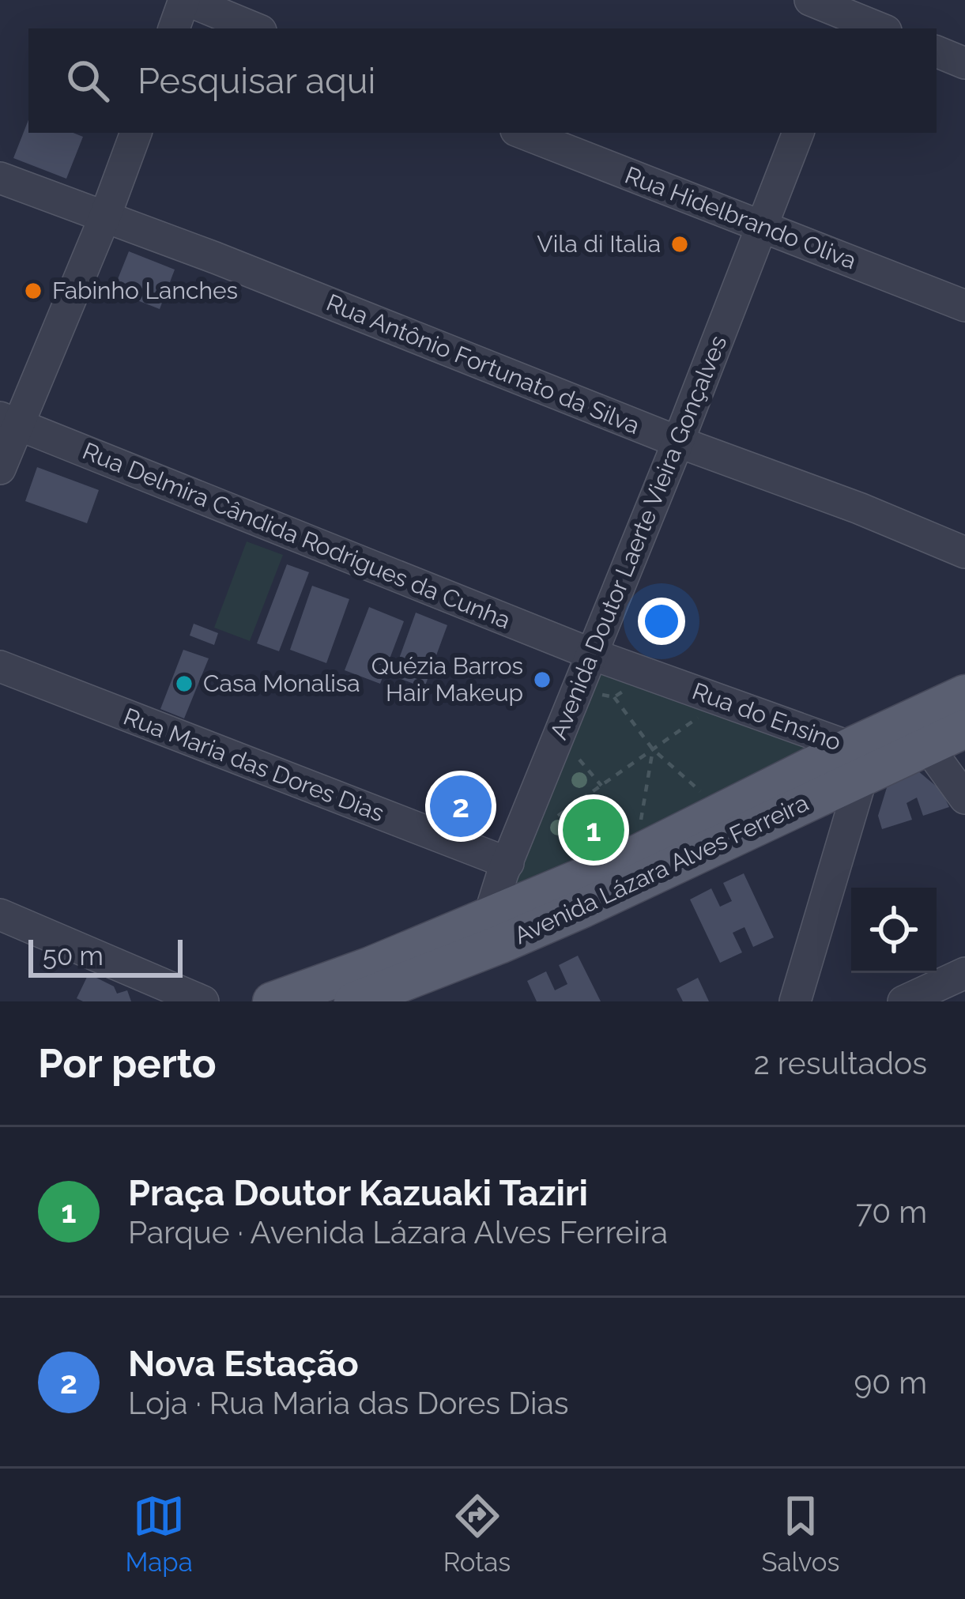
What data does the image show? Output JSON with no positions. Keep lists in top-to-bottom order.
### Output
{
  "streets": {
    "main road": ["Avenida Lázara Alves Ferreira"],
    "street": [
      "Rua Hidelbrando Oliva",
      "Rua Antônio Fortunato da Silva",
      "Rua Delmira Cândida Rodrigues da Cunha",
      "Avenida Doutor Laerte Vieira Gonçalves",
      "Rua do Ensino",
      "Rua Maria das Dores Dias"
    ]
  },
  "crossings": [
    ["Rua Hidelbrando Oliva", "Avenida Doutor Laerte Vieira Gonçalves"],
    ["Rua Antônio Fortunato da Silva", "Avenida Doutor Laerte Vieira Gonçalves"],
    ["Rua Delmira Cândida Rodrigues da Cunha", "Avenida Doutor Laerte Vieira Gonçalves"],
    ["Rua Delmira Cândida Rodrigues da Cunha", "Rua do Ensino"],
    ["Avenida Doutor Laerte Vieira Gonçalves", "Rua do Ensino"],
    ["Avenida Doutor Laerte Vieira Gonçalves", "Rua Maria das Dores Dias"],
    ["Avenida Doutor Laerte Vieira Gonçalves", "Avenida Lázara Alves Ferreira"],
    ["Rua do Ensino", "Avenida Lázara Alves Ferreira"]
  ],
  "places": [
    "Vila di Italia",
    "Fabinho Lanches",
    "Quézia Barros Hair Makeup",
    "Casa Monalisa"
  ],
  "scale_bar": "50 m",
  "page": {
    "search": "Pesquisar aqui",
    "pins": ["2", "1"],
    "scale": "50 m",
    "heading": ["Por perto", "2 resultados"],
    "list": [
      {
        "mark": "1",
        "name": "Praça Doutor Kazuaki Taziri",
        "note": "Parque · Avenida Lázara Alves Ferreira",
        "value": "70 m"
      },
      {
        "mark": "2",
        "name": "Nova Estação",
        "note": "Loja · Rua Maria das Dores Dias",
        "value": "90 m"
      }
    ],
    "nav": ["Mapa", "Rotas", "Salvos"]
  }
}
